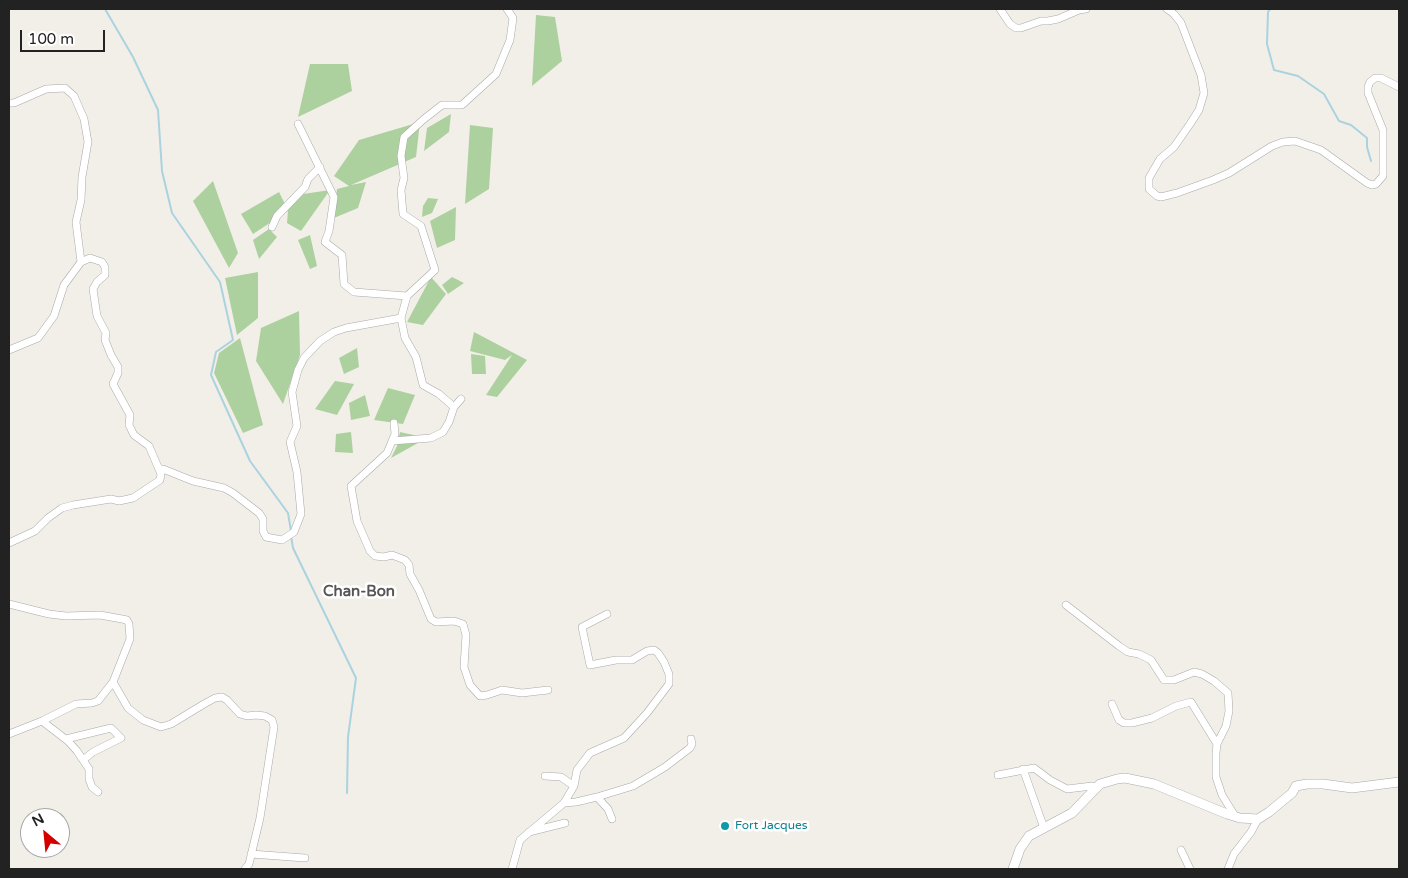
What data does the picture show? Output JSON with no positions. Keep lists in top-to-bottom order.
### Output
{
  "districts": ["Chan-Bon"],
  "places": ["Fort Jacques"],
  "scale_bar": "100 m",
  "north": "top left"
}
